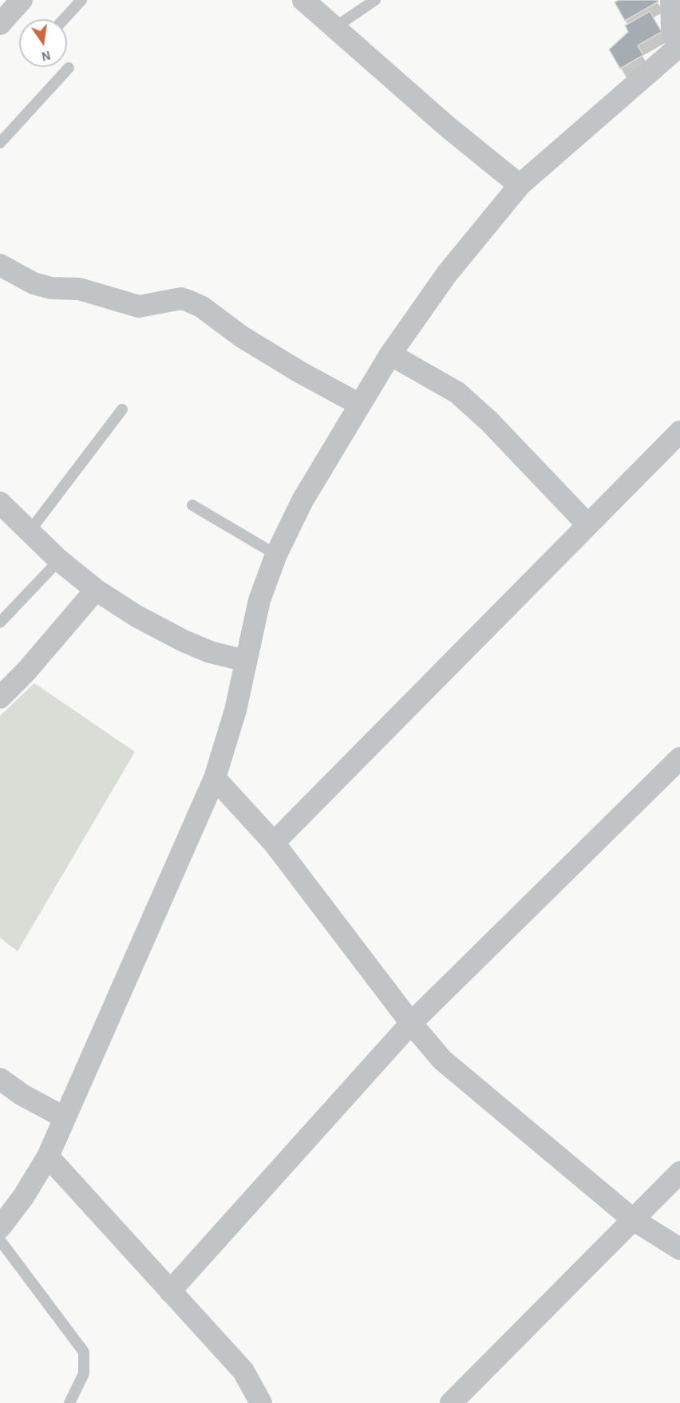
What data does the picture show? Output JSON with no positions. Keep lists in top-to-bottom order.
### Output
{
  "north": "bottom"
}
